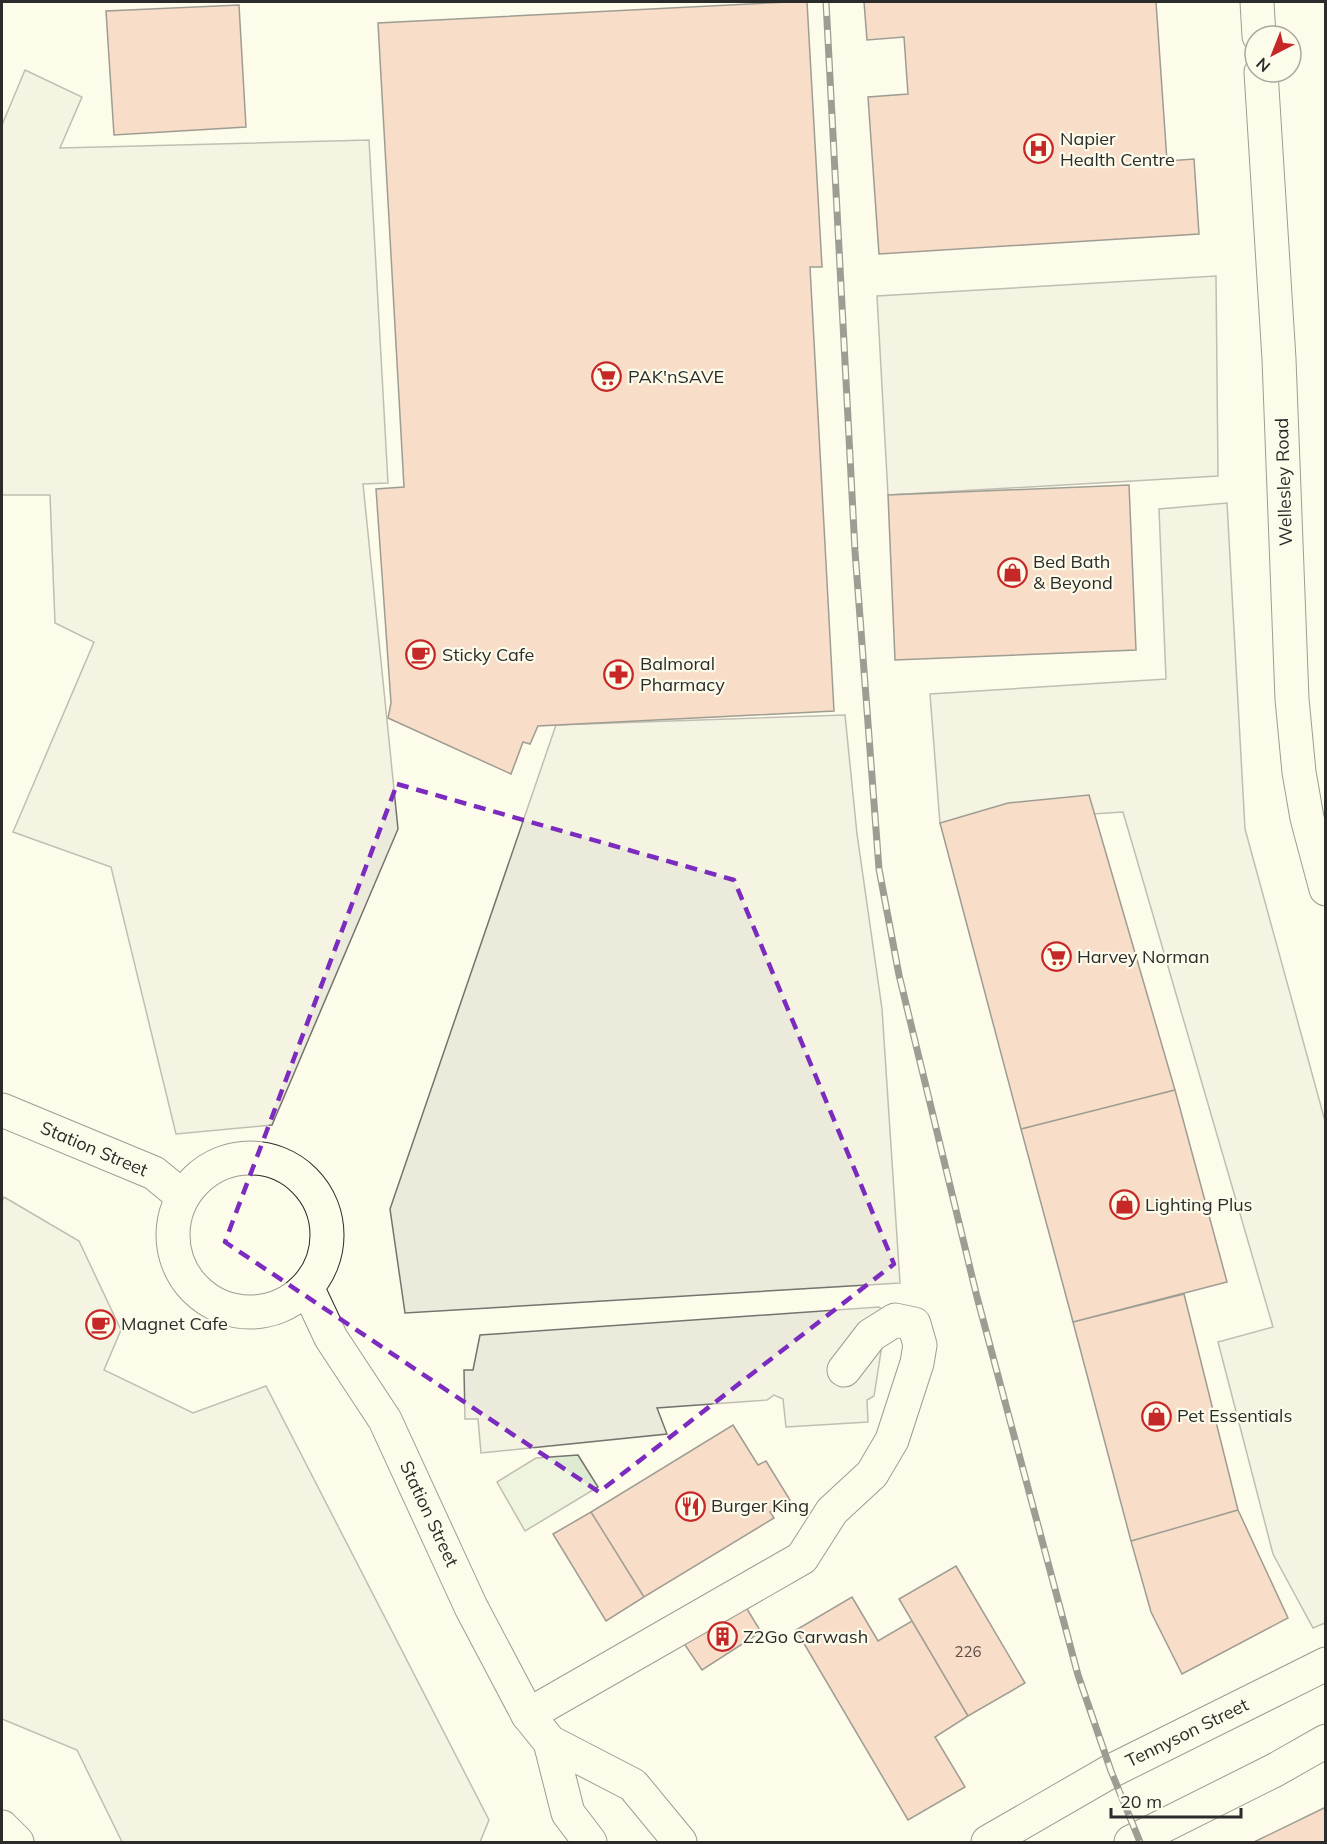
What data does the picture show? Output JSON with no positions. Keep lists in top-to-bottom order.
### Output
{
  "streets": {
    "main road": ["Wellesley Road", "Station Street", "Tennyson Street"]
  },
  "places": {
    "hospital": ["Napier Health Centre"],
    "supermarket": ["PAK'nSAVE", "Harvey Norman"],
    "shop": ["Bed Bath & Beyond", "Lighting Plus", "Pet Essentials"],
    "cafe": ["Sticky Cafe", "Magnet Cafe"],
    "pharmacy": ["Balmoral Pharmacy"],
    "restaurant": ["Burger King"],
    "building": ["Z2Go Carwash"]
  },
  "house_numbers": ["226"],
  "scale_bar": "20 m",
  "north": "bottom left"
}
